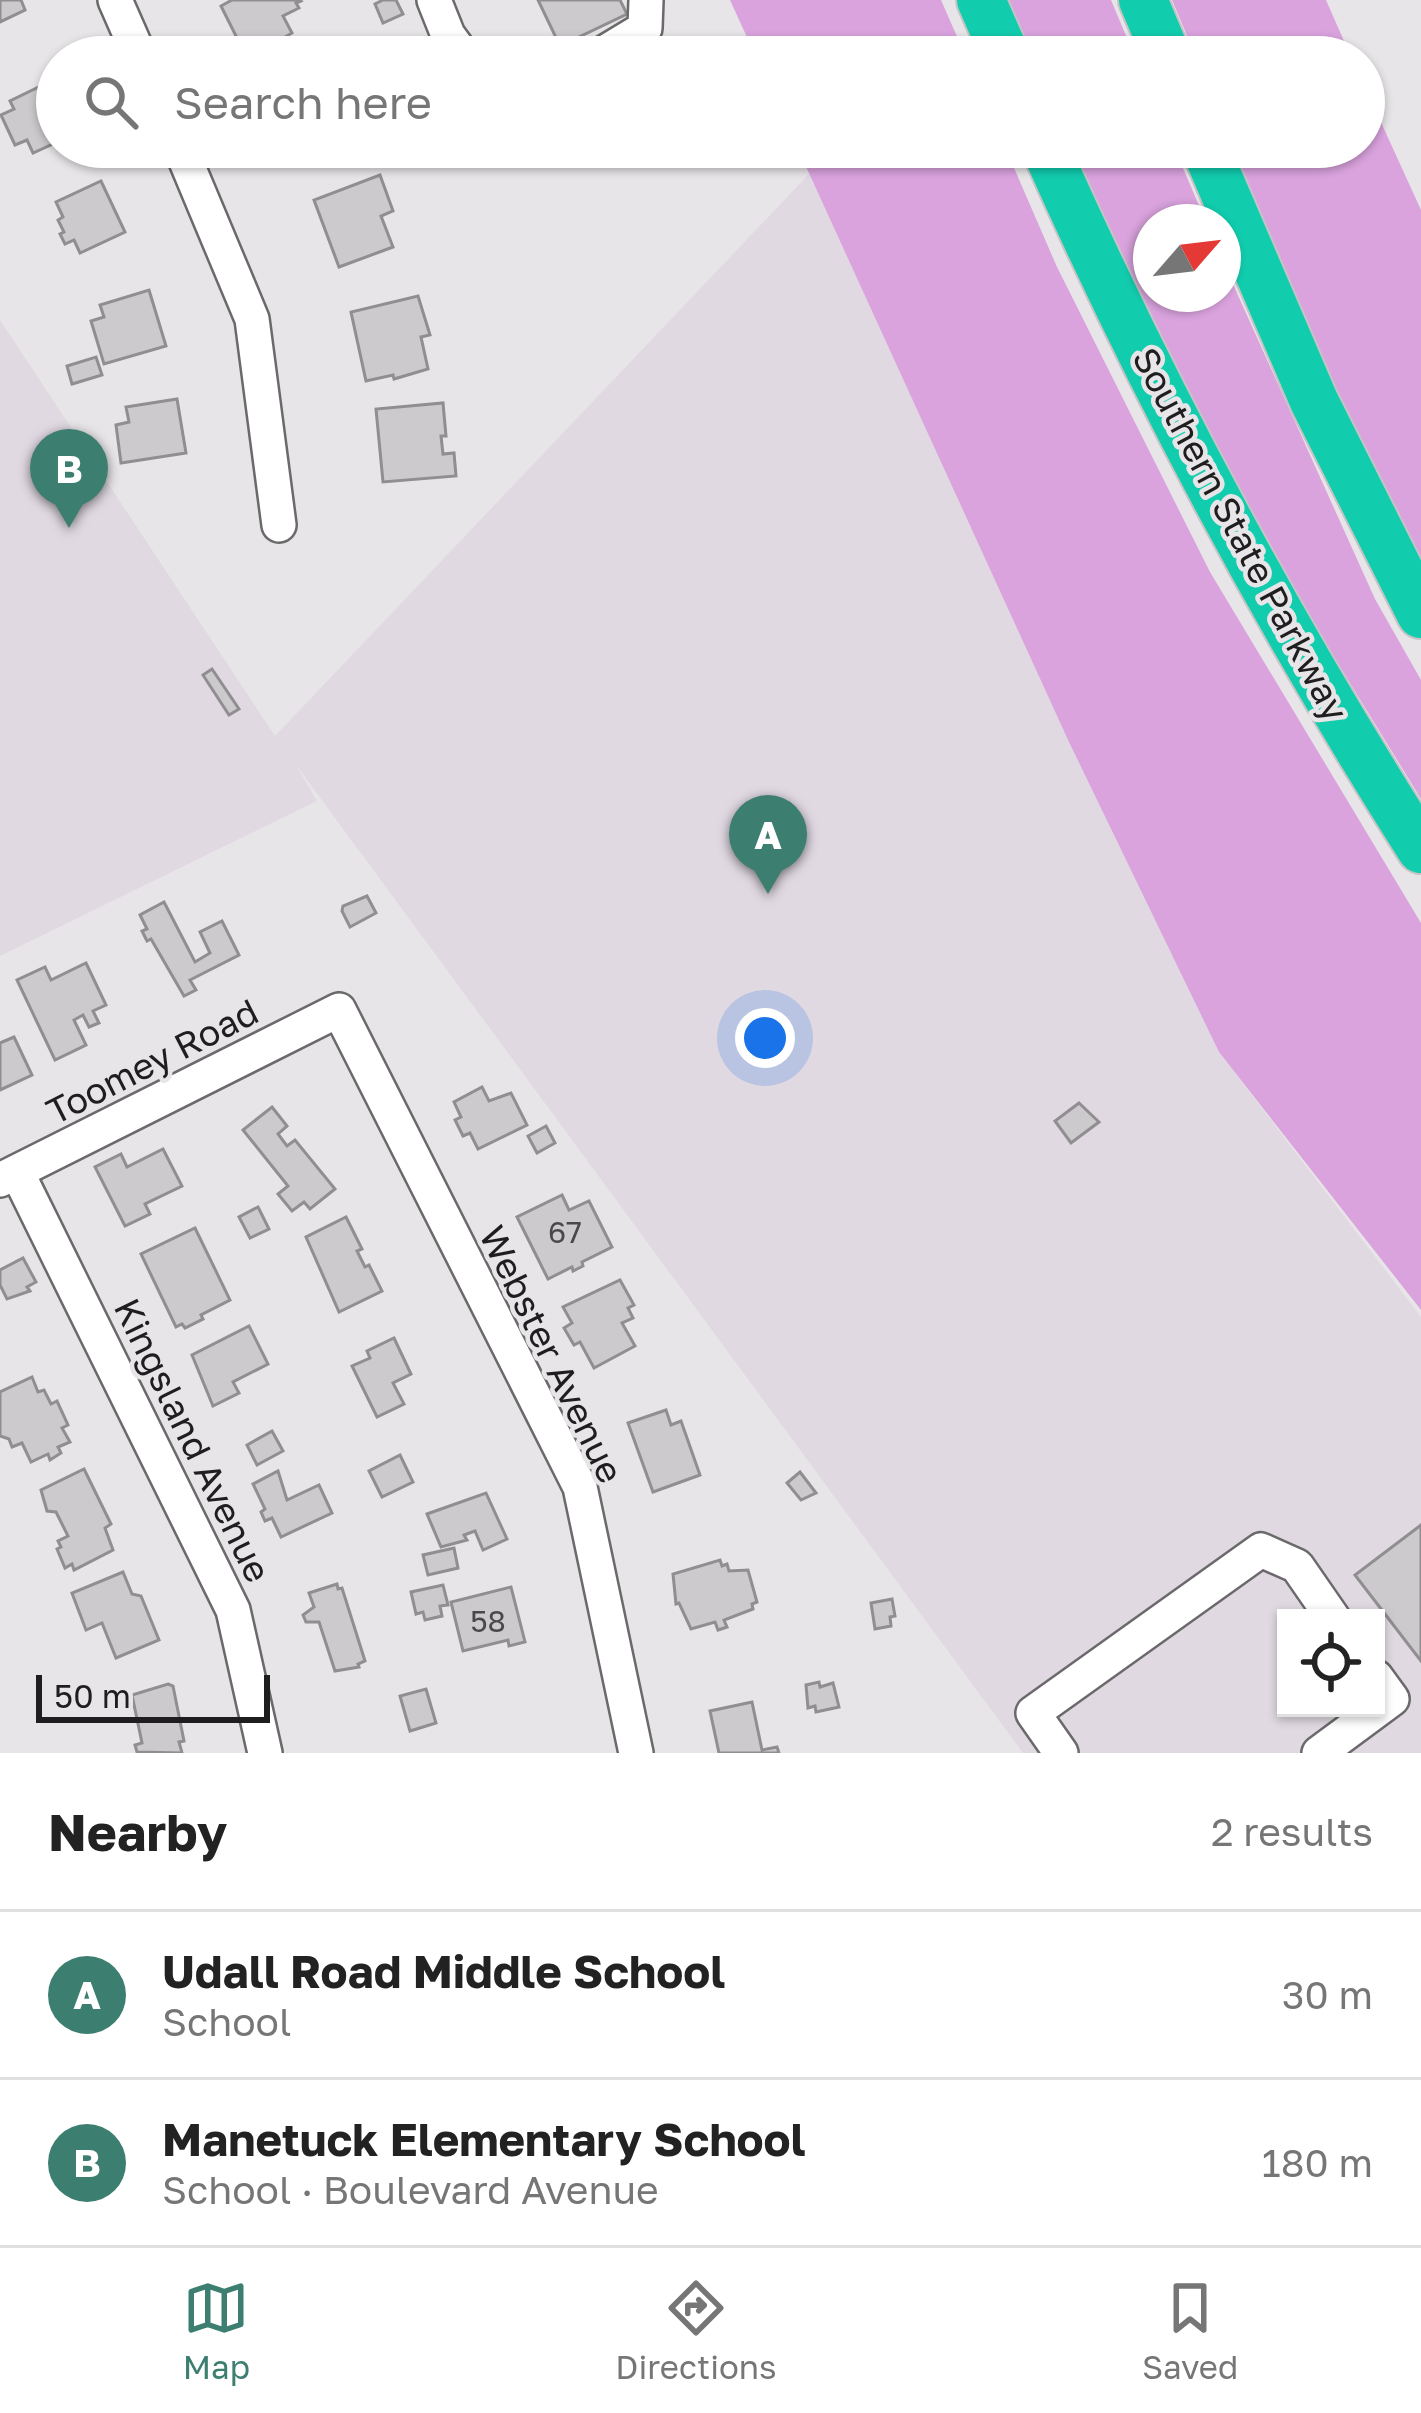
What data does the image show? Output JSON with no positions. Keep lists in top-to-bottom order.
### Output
{
  "streets": {
    "highway": ["Southern State Parkway"],
    "street": ["Toomey Road", "Webster Avenue", "Kingsland Avenue"]
  },
  "crossings": [
    ["Toomey Road", "Webster Avenue"],
    ["Toomey Road", "Kingsland Avenue"]
  ],
  "house_numbers": ["67", "58"],
  "scale_bar": "50 m",
  "north": "top right",
  "page": {
    "search": "Search here",
    "pins": ["B", "A"],
    "scale": "50 m",
    "heading": ["Nearby", "2 results"],
    "list": [
      {
        "mark": "A",
        "name": "Udall Road Middle School",
        "note": "School",
        "value": "30 m"
      },
      {
        "mark": "B",
        "name": "Manetuck Elementary School",
        "note": "School · Boulevard Avenue",
        "value": "180 m"
      }
    ],
    "nav": ["Map", "Directions", "Saved"]
  }
}
